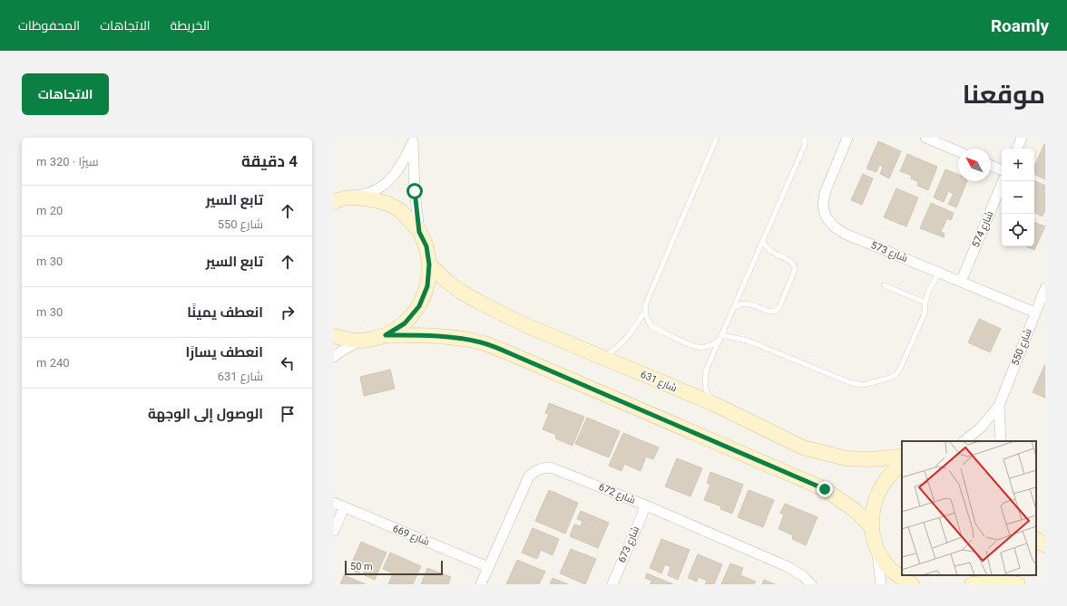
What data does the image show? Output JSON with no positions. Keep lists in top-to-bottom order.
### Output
{
  "streets": {
    "main road": ["شارع 631"],
    "street": [
      "شارع 574",
      "شارع 573",
      "شارع 550",
      "شارع 672",
      "شارع 669",
      "شارع 673"
    ]
  },
  "crossings": [
    ["شارع 574", "شارع 573"],
    ["شارع 573", "شارع 550"],
    ["شارع 672", "شارع 669"],
    ["شارع 672", "شارع 673"]
  ],
  "scale_bar": "50 m",
  "north": "top left",
  "page": {
    "header": "Roamly",
    "nav": ["الخريطة", "الاتجاهات", "المحفوظات"],
    "title": "موقعنا",
    "buttons": "الاتجاهات",
    "heading": ["4 دقيقة", "سيرًا · 320 m"],
    "map_buttons": ["+", "−"],
    "list": [
      ["تابع السير", "شارع 550", "20 m"],
      ["تابع السير", "30 m"],
      ["انعطف يمينًا", "30 m"],
      ["انعطف يسارًا", "شارع 631", "240 m"],
      "الوصول إلى الوجهة"
    ],
    "scale": "50 m"
  }
}
